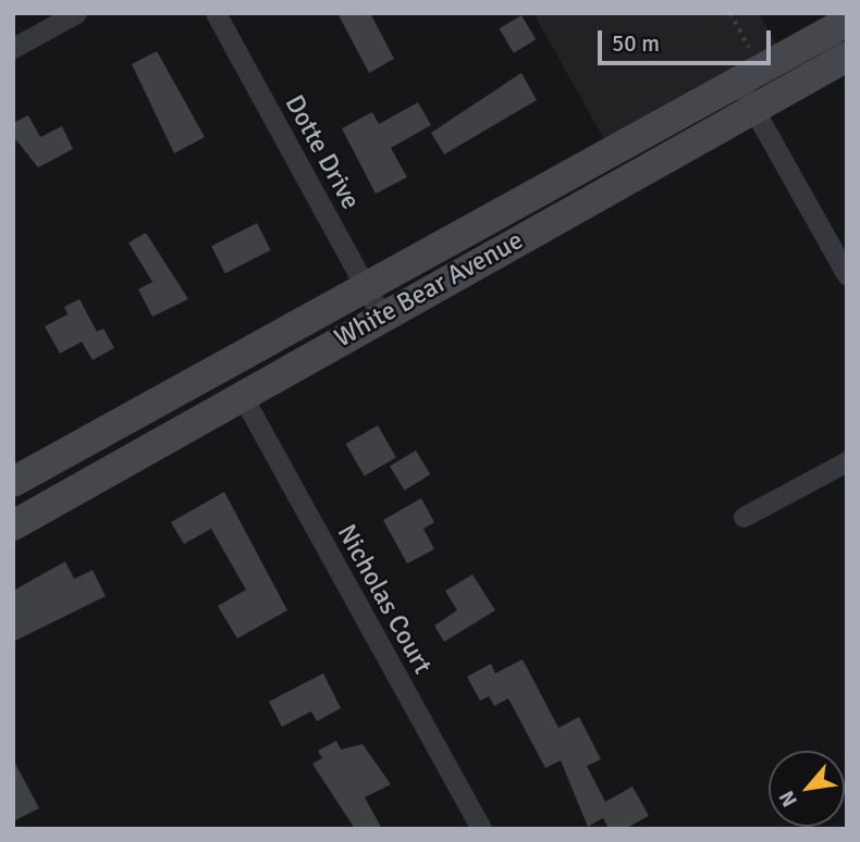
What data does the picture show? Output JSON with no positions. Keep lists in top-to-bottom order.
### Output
{
  "streets": {
    "main road": ["White Bear Avenue"],
    "street": ["Dotte Drive", "Nicholas Court"]
  },
  "crossings": [
    ["Dotte Drive", "White Bear Avenue"],
    ["White Bear Avenue", "Nicholas Court"]
  ],
  "scale_bar": "50 m",
  "north": "bottom left"
}
